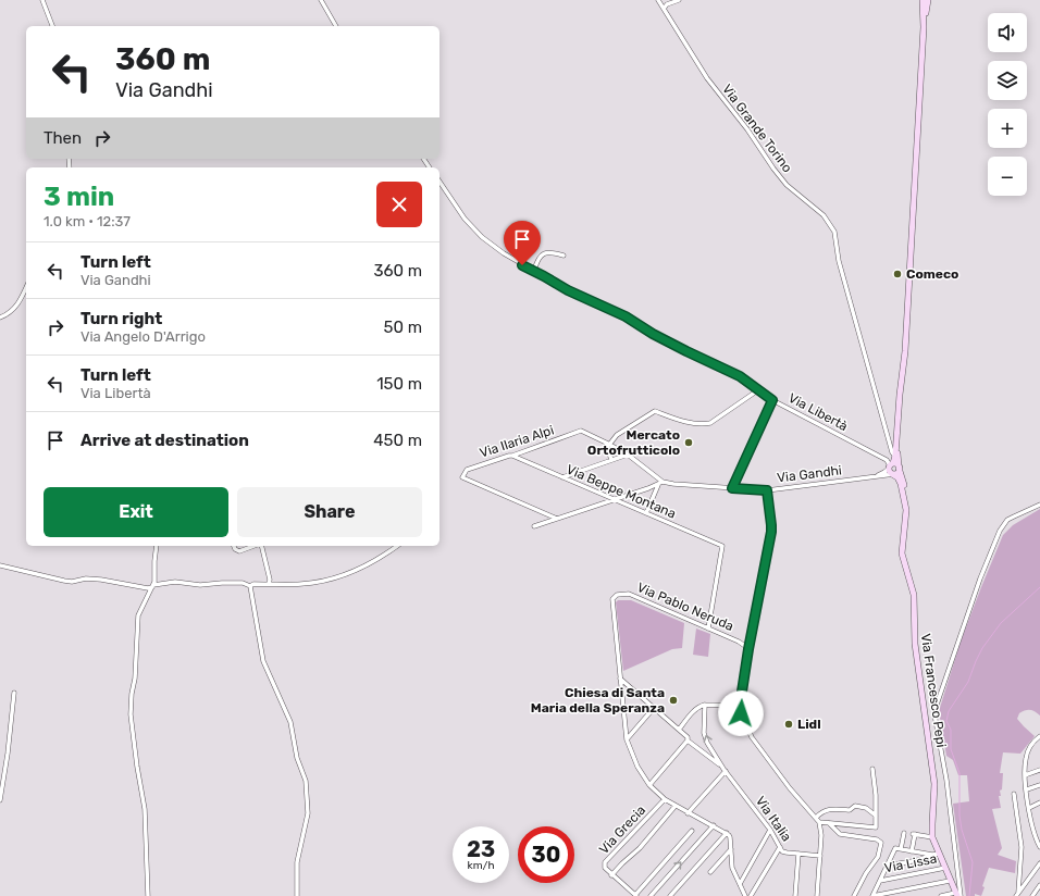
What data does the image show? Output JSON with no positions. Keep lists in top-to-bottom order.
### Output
{
  "streets": {
    "main road": ["Via Francesco Pepi"],
    "street": [
      "Via Grande Torino",
      "Via Libertà",
      "Via Ilaria Alpi",
      "Via Gandhi",
      "Via Beppe Montana",
      "Via Pablo Neruda",
      "Via Italia",
      "Via Grecia",
      "Via Lissa"
    ]
  },
  "crossings": [
    ["Via Libertà", "Via Gandhi"],
    ["Via Ilaria Alpi", "Via Beppe Montana"],
    ["Via Beppe Montana", "Via Pablo Neruda"],
    ["Via Francesco Pepi", "Via Lissa"]
  ],
  "places": [
    "Comeco",
    "Mercato Ortofrutticolo",
    "Chiesa di Santa Maria della Speranza",
    "Lidl"
  ],
  "page": {
    "map_buttons": ["+", "−"],
    "turn": ["360 m", "Via Gandhi"],
    "then": "Then",
    "heading": ["3 min", "1.0 km · 12:37"],
    "list": [
      {
        "name": "Turn left",
        "note": "Via Gandhi",
        "value": "360 m"
      },
      {
        "name": "Turn right",
        "note": "Via Angelo D'Arrigo",
        "value": "50 m"
      },
      {
        "name": "Turn left",
        "note": "Via Libertà",
        "value": "150 m"
      },
      {
        "name": "Arrive at destination",
        "value": "450 m"
      }
    ],
    "buttons": ["Exit", "Share"],
    "speed": "23 km/h",
    "limit": "30"
  }
}
